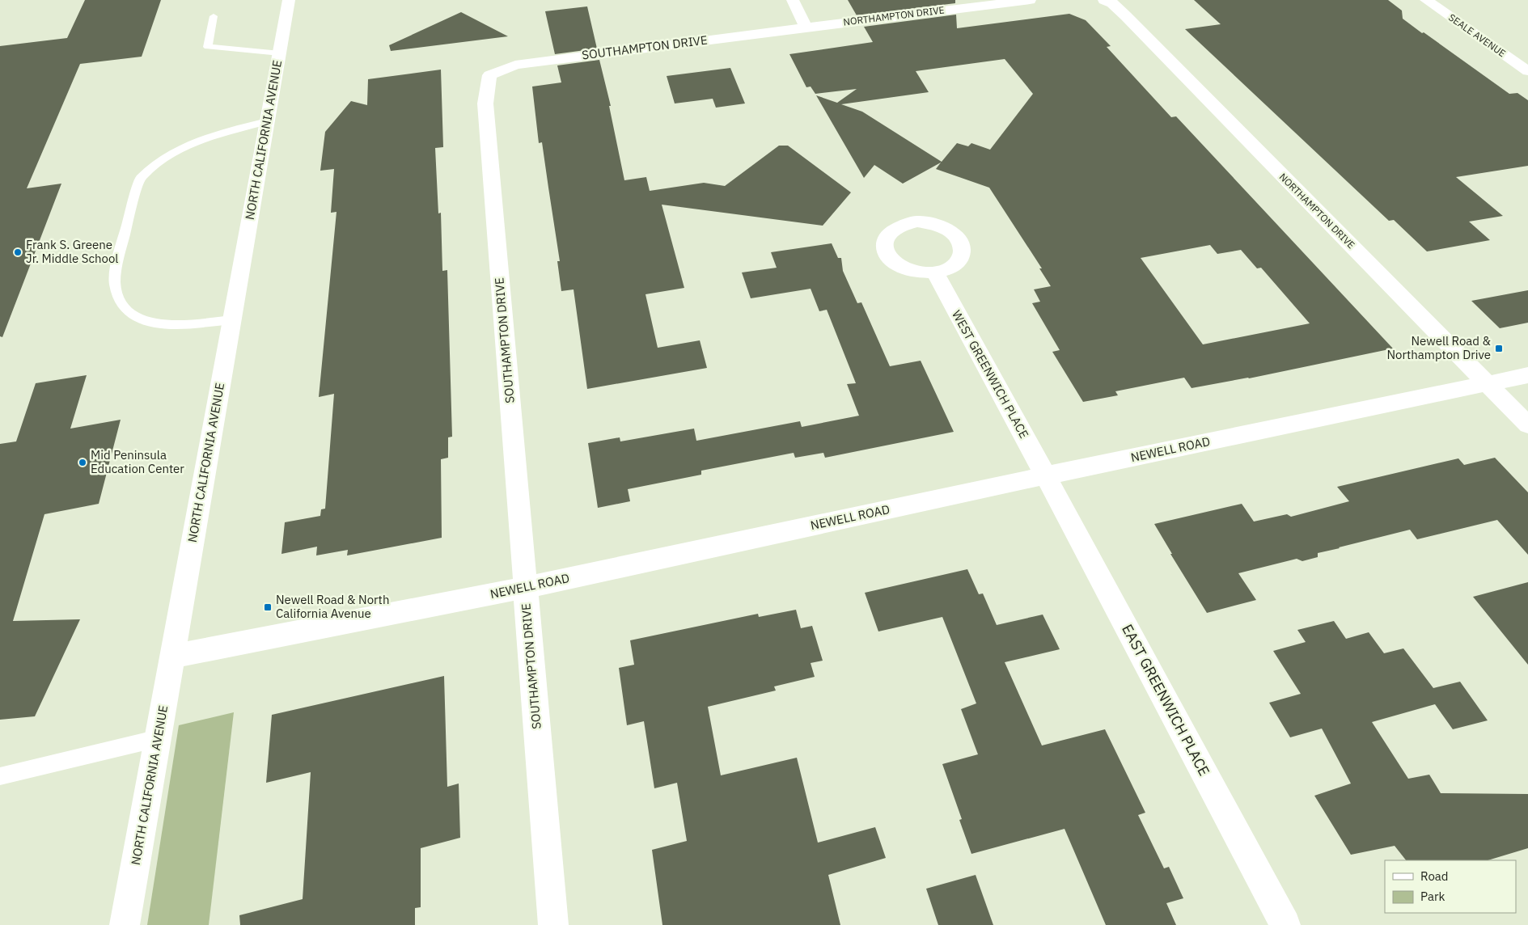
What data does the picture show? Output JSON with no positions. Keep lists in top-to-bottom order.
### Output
{
  "streets": {
    "street": [
      "NORTHAMPTON DRIVE",
      "SEALE AVENUE",
      "SOUTHAMPTON DRIVE",
      "NORTH CALIFORNIA AVENUE",
      "WEST GREENWICH PLACE",
      "NEWELL ROAD",
      "EAST GREENWICH PLACE"
    ]
  },
  "crossings": [
    ["NORTHAMPTON DRIVE", "SOUTHAMPTON DRIVE"],
    ["NORTHAMPTON DRIVE", "NEWELL ROAD"],
    ["SOUTHAMPTON DRIVE", "NEWELL ROAD"],
    ["NORTH CALIFORNIA AVENUE", "NEWELL ROAD"],
    ["WEST GREENWICH PLACE", "NEWELL ROAD"],
    ["WEST GREENWICH PLACE", "EAST GREENWICH PLACE"],
    ["NEWELL ROAD", "EAST GREENWICH PLACE"]
  ],
  "places": {
    "other": ["Frank S. Greene Jr. Middle School", "Mid Peninsula Education Center"],
    "transit": ["Newell Road & Northampton Drive", "Newell Road & North California Avenue"]
  },
  "legend": ["Road", "Park"]
}
